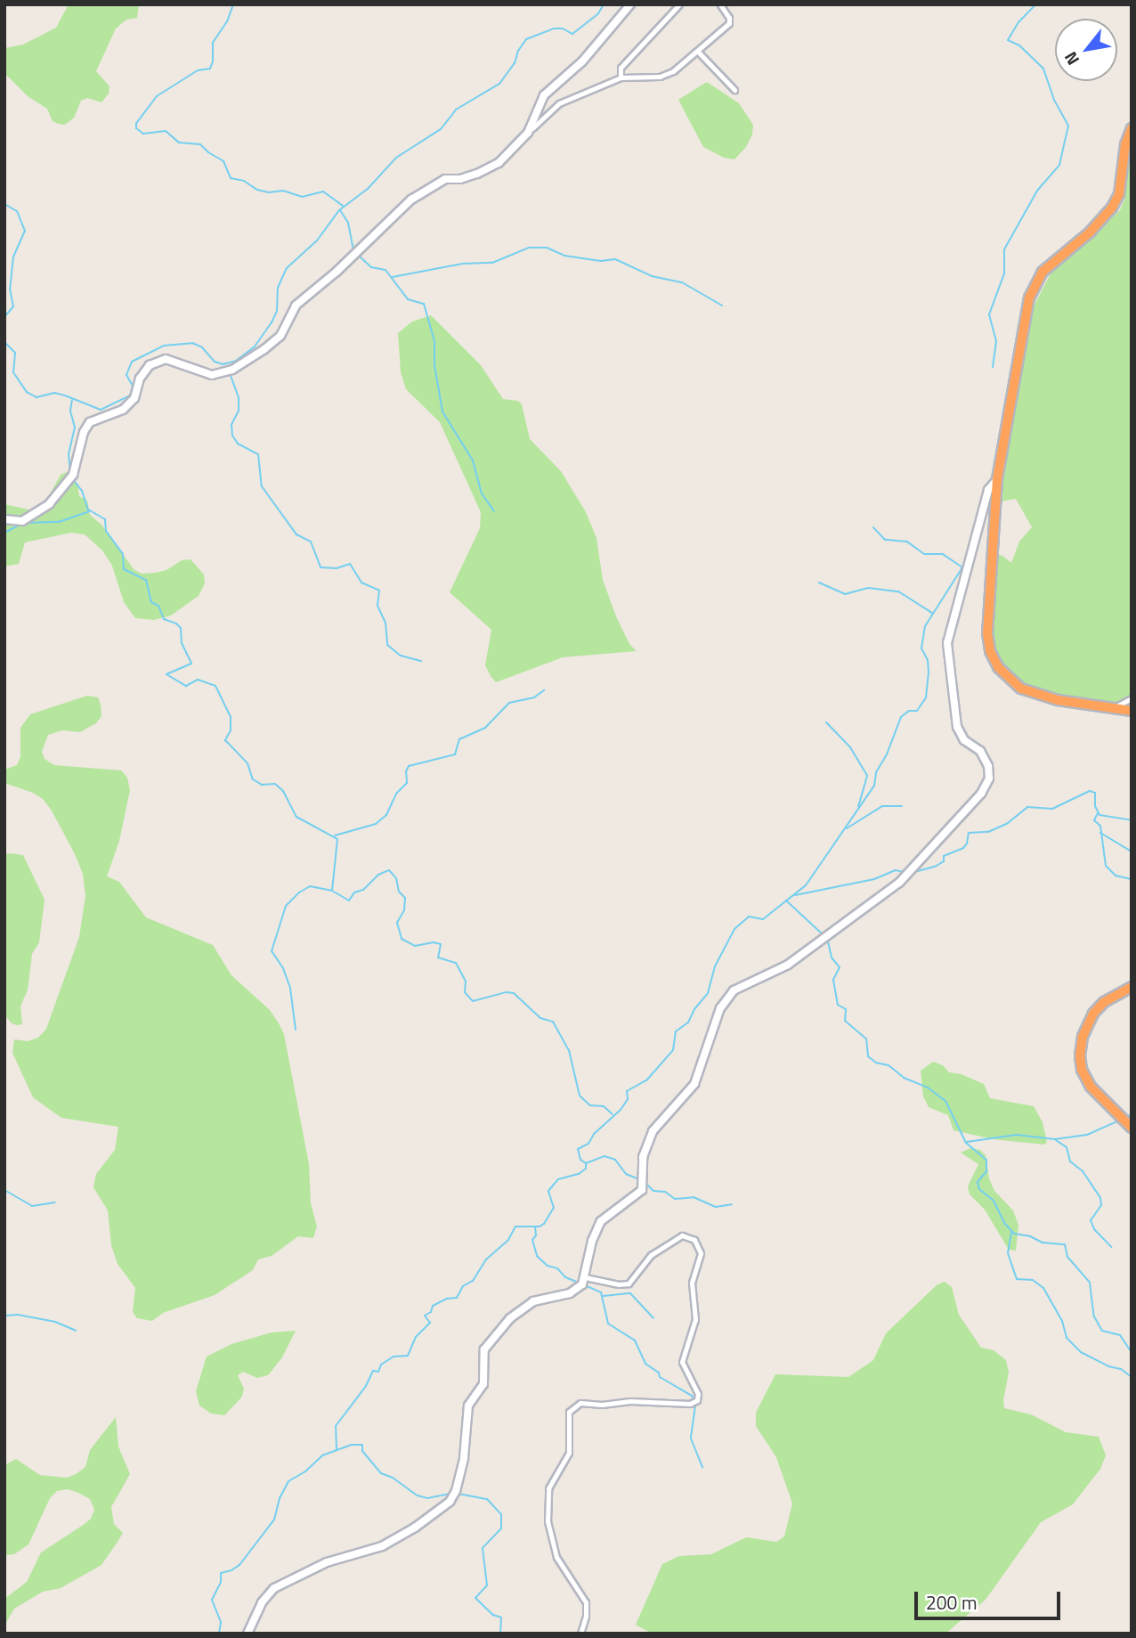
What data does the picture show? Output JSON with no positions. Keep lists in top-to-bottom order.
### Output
{
  "scale_bar": "200 m",
  "north": "bottom left"
}
